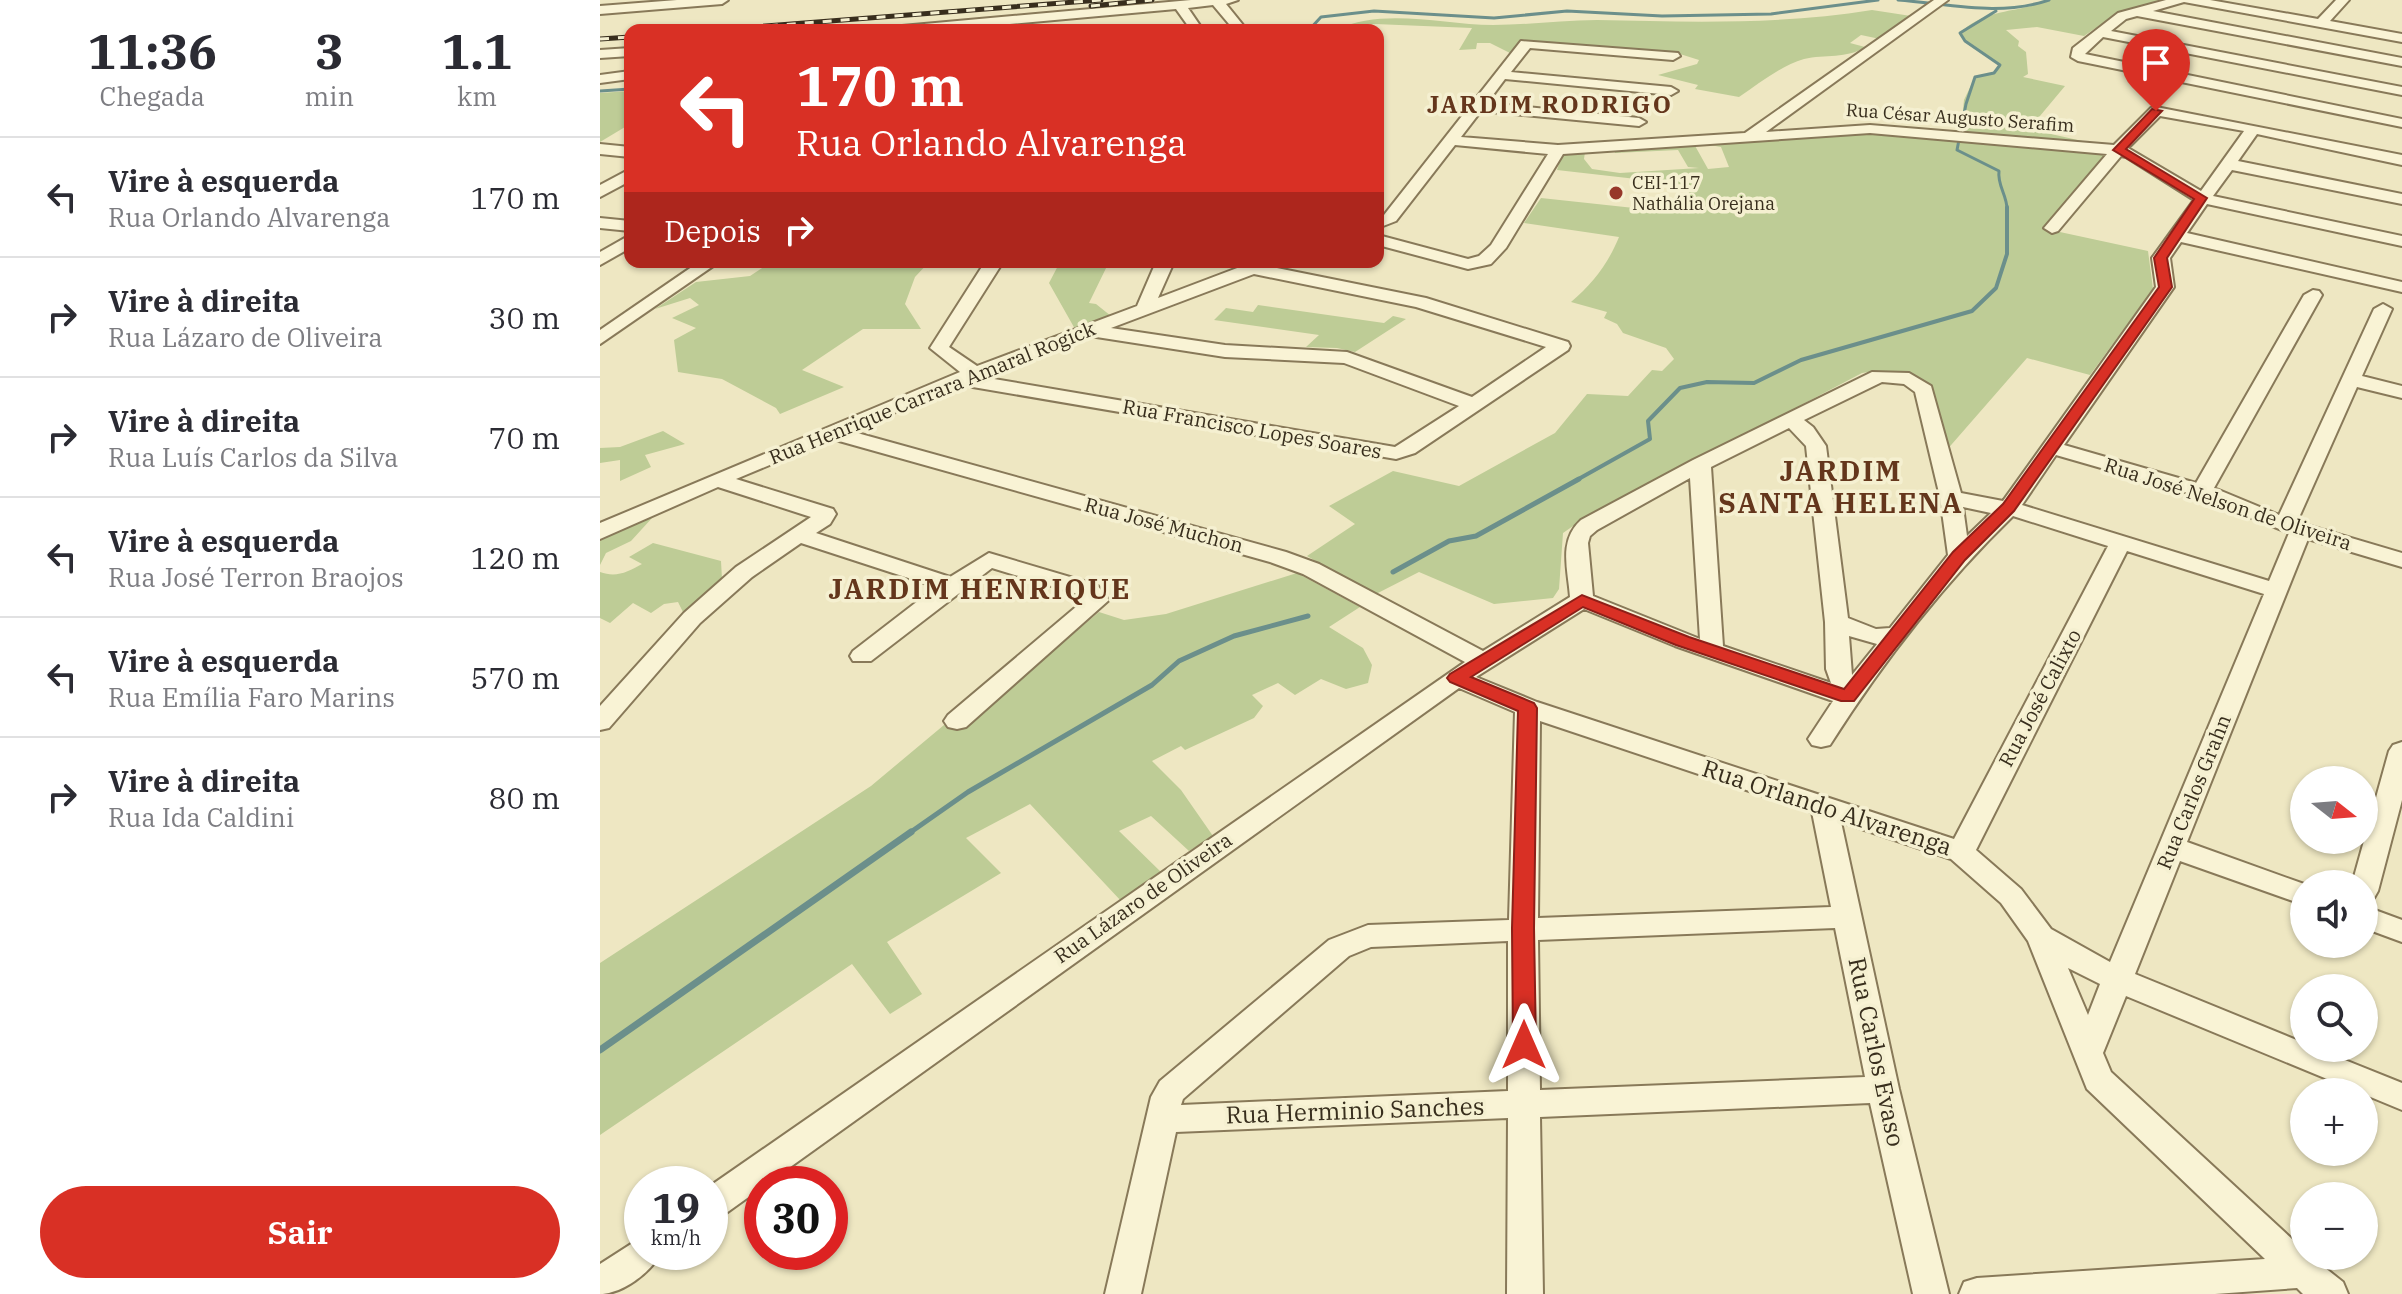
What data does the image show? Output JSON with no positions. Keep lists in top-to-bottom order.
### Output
{
  "streets": {
    "street": [
      "Rua César Augusto Serafim",
      "Rua Henrique Carrara Amaral Rogick",
      "Rua Francisco Lopes Soares",
      "Rua José Nelson de Oliveira",
      "Rua José Muchon",
      "Rua José Calixto",
      "Rua Carlos Grahn",
      "Rua Orlando Alvarenga",
      "Rua Lázaro de Oliveira",
      "Rua Carlos Evaso",
      "Rua Herminio Sanches"
    ]
  },
  "crossings": [
    ["Rua Henrique Carrara Amaral Rogick", "Rua Francisco Lopes Soares"],
    ["Rua Henrique Carrara Amaral Rogick", "Rua José Muchon"],
    ["Rua José Nelson de Oliveira", "Rua Carlos Grahn"],
    ["Rua José Muchon", "Rua Lázaro de Oliveira"],
    ["Rua José Calixto", "Rua Orlando Alvarenga"],
    ["Rua Carlos Grahn", "Rua Orlando Alvarenga"],
    ["Rua Orlando Alvarenga", "Rua Lázaro de Oliveira"],
    ["Rua Orlando Alvarenga", "Rua Carlos Evaso"],
    ["Rua Carlos Evaso", "Rua Herminio Sanches"]
  ],
  "districts": ["JARDIM RODRIGO", "JARDIM SANTA HELENA", "JARDIM HENRIQUE"],
  "places": ["CEI-117 Nathália Orejana"],
  "north": "right",
  "page": {
    "eta": [
      "11:36",
      "Chegada",
      "3",
      "min",
      "1.1",
      "km"
    ],
    "turn": ["170 m", "Rua Orlando Alvarenga"],
    "list": [
      {
        "name": "Vire à esquerda",
        "note": "Rua Orlando Alvarenga",
        "value": "170 m"
      },
      {
        "name": "Vire à direita",
        "note": "Rua Lázaro de Oliveira",
        "value": "30 m"
      },
      {
        "name": "Vire à direita",
        "note": "Rua Luís Carlos da Silva",
        "value": "70 m"
      },
      {
        "name": "Vire à esquerda",
        "note": "Rua José Terron Braojos",
        "value": "120 m"
      },
      {
        "name": "Vire à esquerda",
        "note": "Rua Emília Faro Marins",
        "value": "570 m"
      },
      {
        "name": "Vire à direita",
        "note": "Rua Ida Caldini",
        "value": "80 m"
      }
    ],
    "then": "Depois",
    "map_buttons": ["+", "−"],
    "speed": "19 km/h",
    "limit": "30",
    "buttons": "Sair"
  }
}
